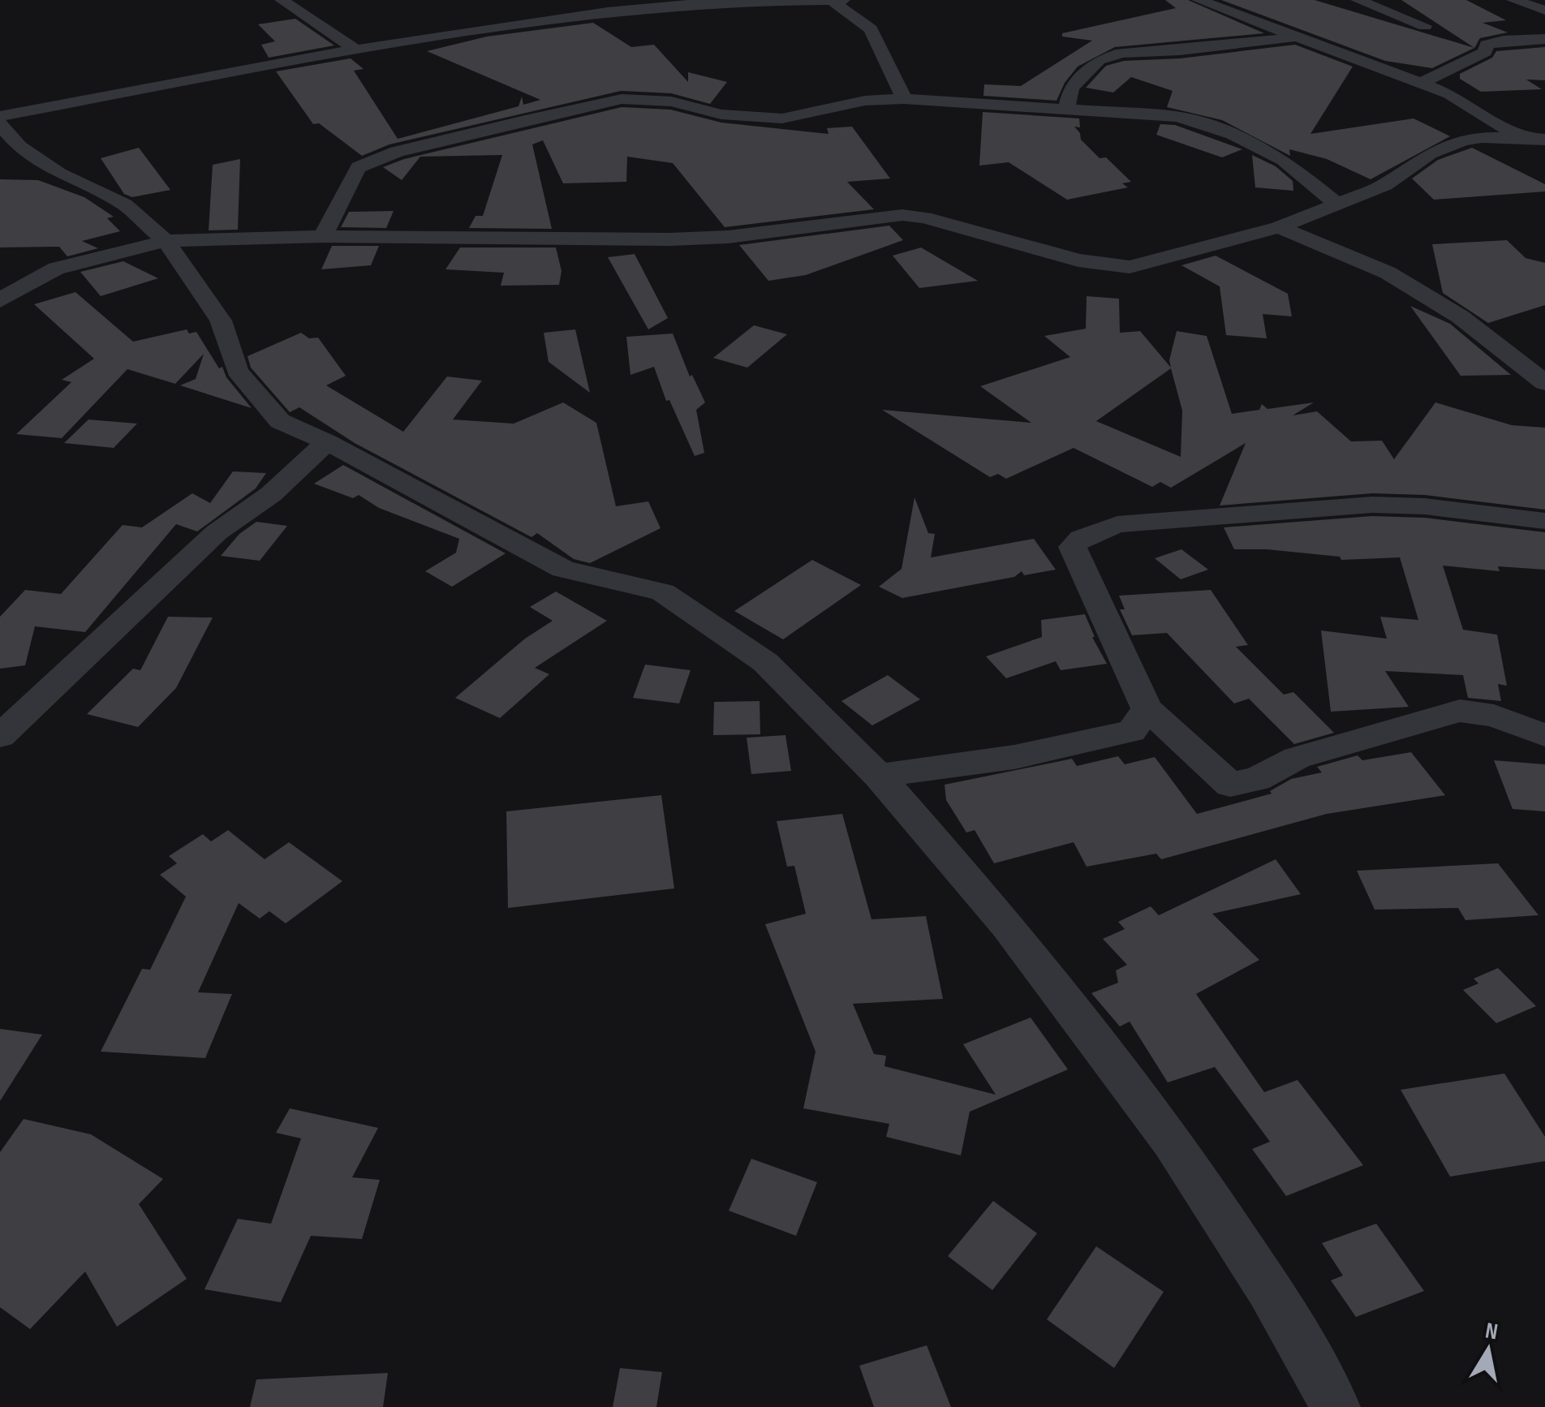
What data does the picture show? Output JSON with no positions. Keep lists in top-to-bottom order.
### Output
{
  "north": "top"
}
